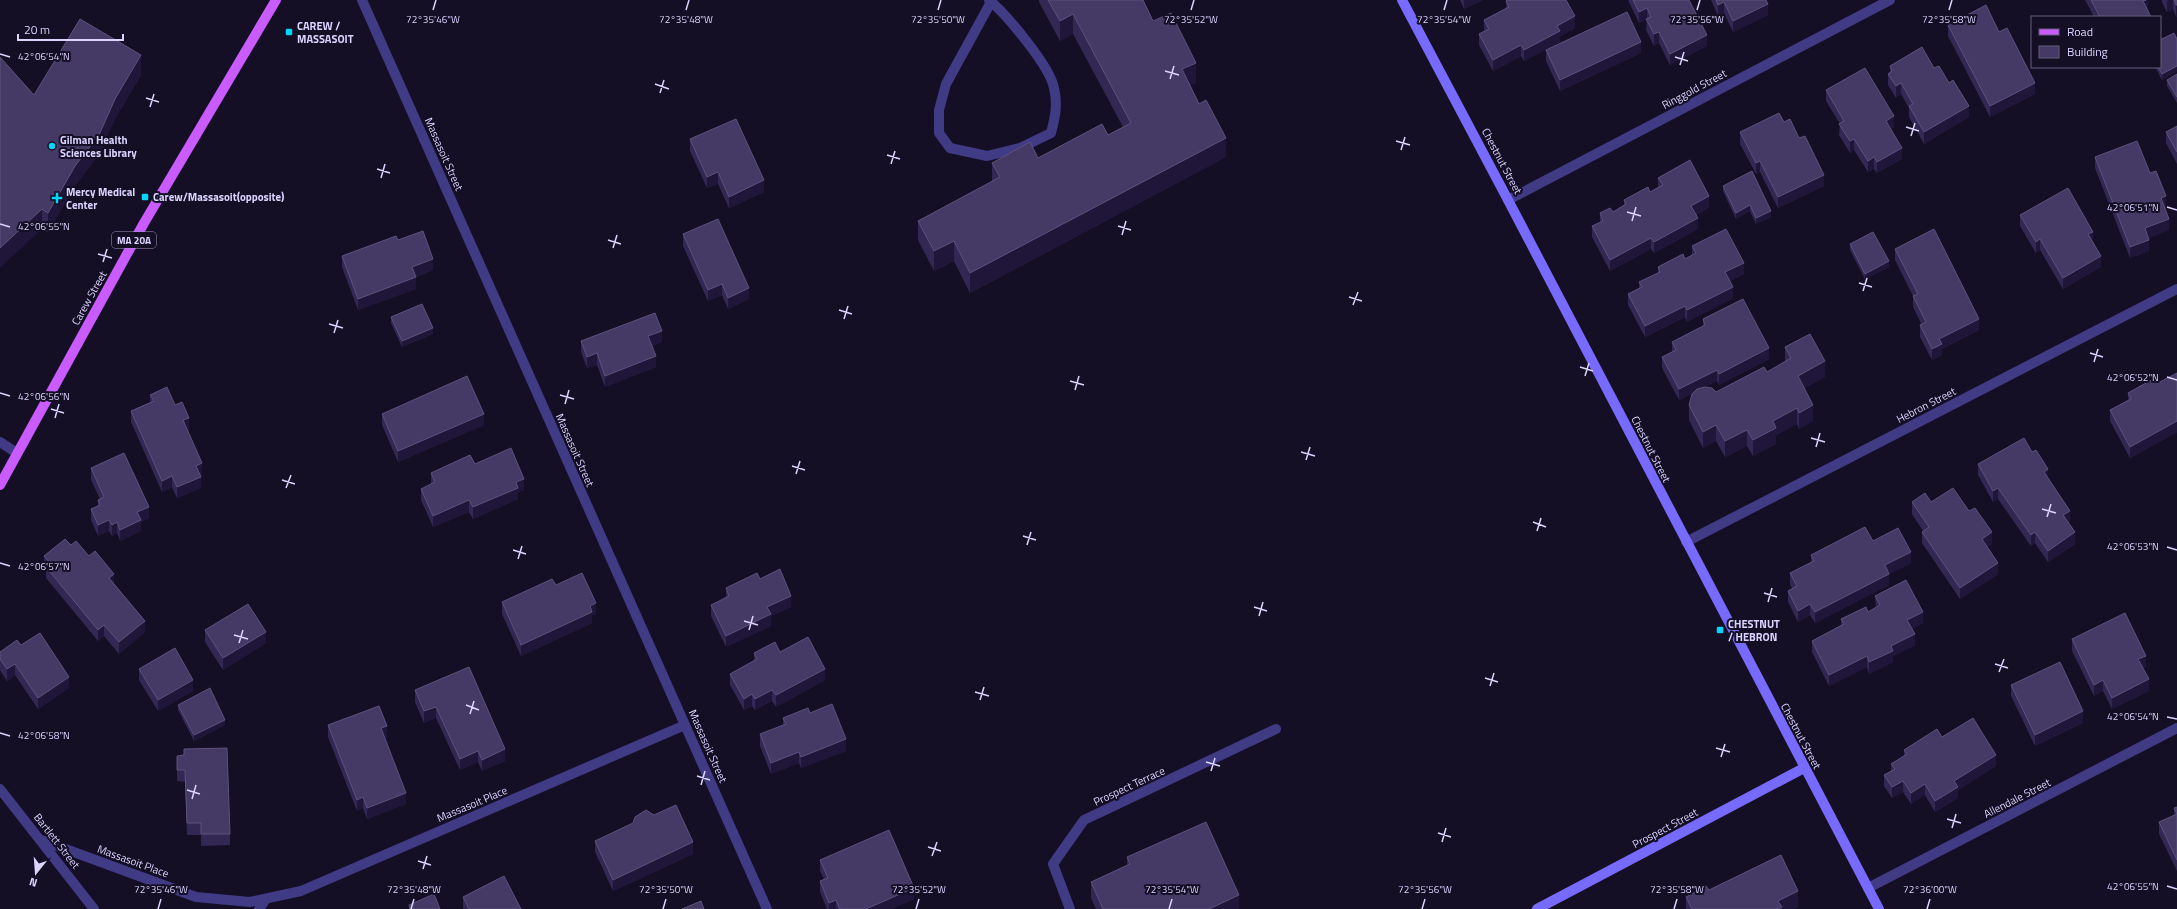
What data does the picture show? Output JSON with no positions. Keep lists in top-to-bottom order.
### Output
{
  "streets": {
    "main road": [
      "Chestnut Street",
      "MA 20A",
      "Carew Street",
      "Prospect Street"
    ],
    "street": [
      "Ringgold Street",
      "Massasoit Street",
      "Hebron Street",
      "Prospect Terrace",
      "Allendale Street",
      "Massasoit Place",
      "Bartlett Street"
    ]
  },
  "crossings": [
    ["Ringgold Street", "Chestnut Street"],
    ["Massasoit Street", "Massasoit Place"],
    ["Chestnut Street", "Hebron Street"],
    ["Chestnut Street", "Allendale Street"],
    ["Chestnut Street", "Prospect Street"],
    ["Massasoit Place", "Bartlett Street"]
  ],
  "places": {
    "transit": ["CAREW / MASSASOIT", "Carew/Massasoit(opposite)", "CHESTNUT / HEBRON"],
    "other": ["Gilman Health Sciences Library"],
    "health": ["Mercy Medical Center"]
  },
  "legend": ["Road", "Building"],
  "scale_bar": "20 m",
  "north": "bottom",
  "coordinates": [
    "72°35'46\"W",
    "72°35'48\"W",
    "72°35'50\"W",
    "72°35'52\"W",
    "72°35'54\"W",
    "72°35'56\"W",
    "72°35'58\"W",
    "42°06'54\"N",
    "42°06'51\"N",
    "42°06'55\"N",
    "42°06'52\"N",
    "42°06'56\"N",
    "42°06'53\"N",
    "42°06'57\"N",
    "42°06'58\"N",
    "72°36'00\"W"
  ]
}
